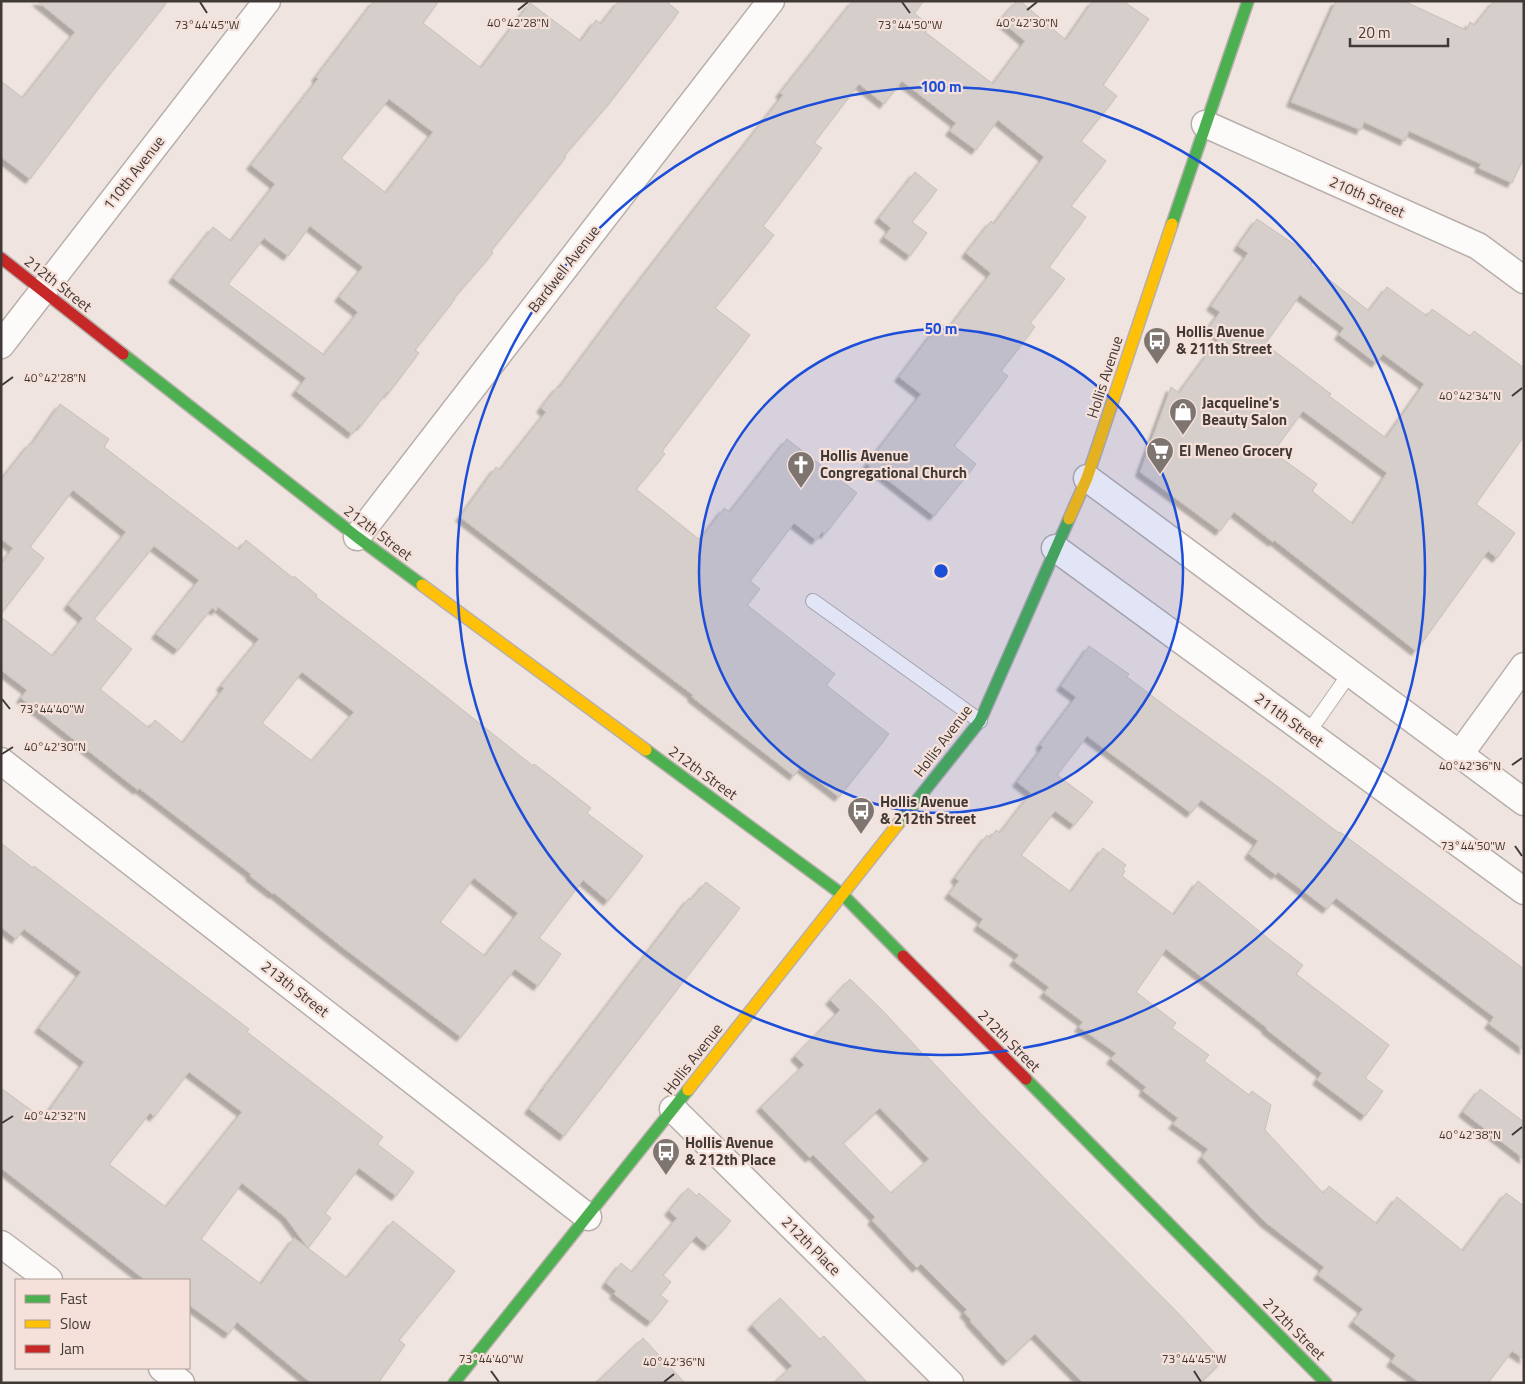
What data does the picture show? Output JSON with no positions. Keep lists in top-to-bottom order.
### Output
{
  "streets": {
    "street": [
      "110th Avenue",
      "210th Street",
      "Bardwell Avenue",
      "212th Street",
      "Hollis Avenue",
      "211th Street",
      "213th Street",
      "212th Place"
    ]
  },
  "crossings": [
    ["110th Avenue", "212th Street"],
    ["210th Street", "Hollis Avenue"],
    ["Bardwell Avenue", "212th Street"],
    ["212th Street", "Hollis Avenue"],
    ["Hollis Avenue", "211th Street"],
    ["Hollis Avenue", "213th Street"],
    ["Hollis Avenue", "212th Place"]
  ],
  "places": {
    "bus stop": ["Hollis Avenue & 211th Street", "Hollis Avenue & 212th Street", "Hollis Avenue & 212th Place"],
    "shop": ["Jacqueline's Beauty Salon"],
    "supermarket": ["El Meneo Grocery"],
    "church": ["Hollis Avenue Congregational Church"]
  },
  "legend": ["Fast", "Slow", "Jam"],
  "scale_bar": "20 m",
  "coordinates": [
    "40°42'28\"N",
    "40°42'30\"N",
    "73°44'45\"W",
    "73°44'50\"W",
    "40°42'34\"N",
    "73°44'40\"W",
    "40°42'36\"N",
    "40°42'32\"N",
    "40°42'38\"N"
  ],
  "rings": ["100 m", "50 m"]
}
